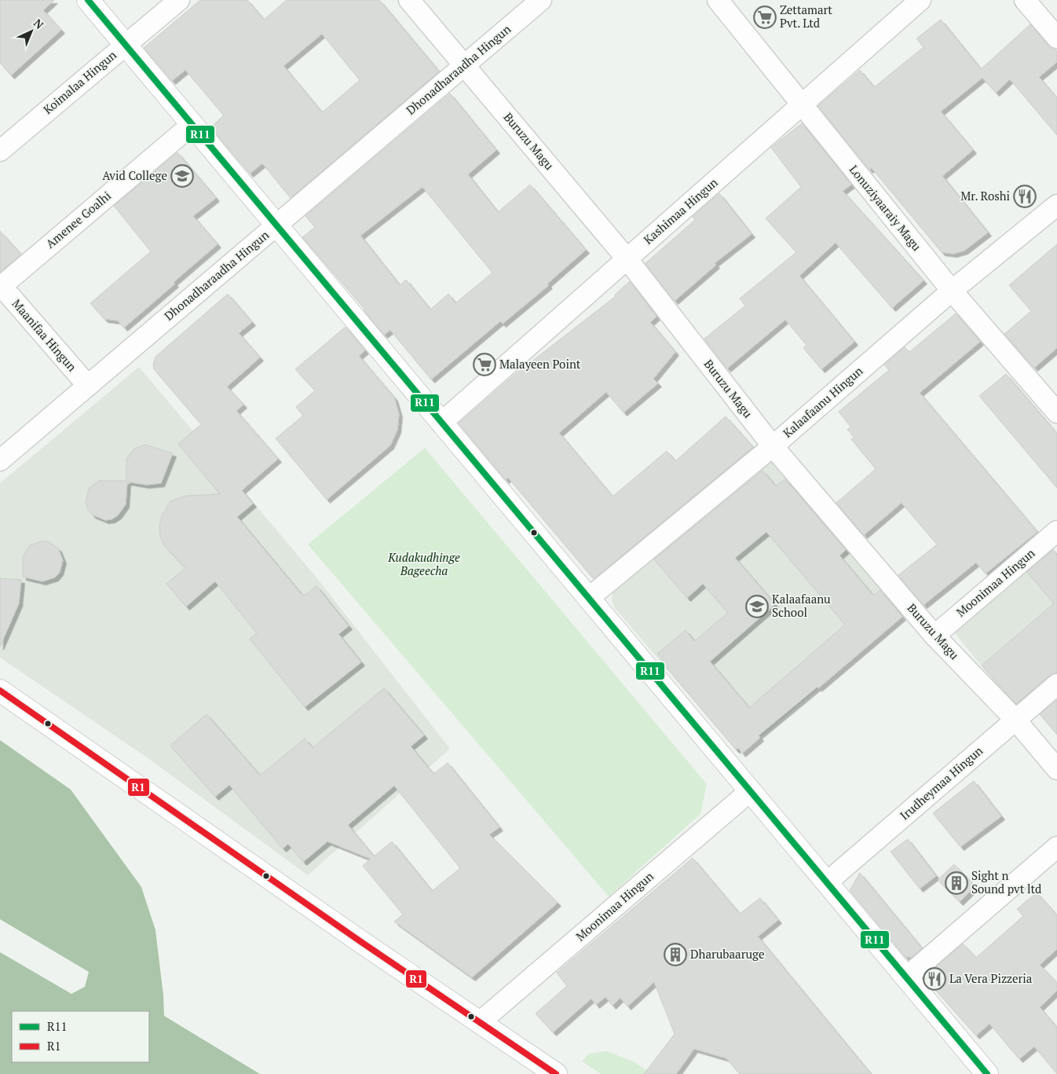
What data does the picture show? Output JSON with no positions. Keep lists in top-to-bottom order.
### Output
{
  "streets": {
    "street": [
      "Dhonadharaadha Hingun",
      "Koimalaa Hingun",
      "Buruzu Magu",
      "Lonuziyaaraiy Magu",
      "Kashimaa Hingun",
      "Amenee Goalhi",
      "Maanifaa Hingun",
      "Kalaafaanu Hingun",
      "Moonimaa Hingun",
      "Irudheymaa Hingun"
    ]
  },
  "crossings": [
    ["Dhonadharaadha Hingun", "Buruzu Magu"],
    ["Dhonadharaadha Hingun", "Maanifaa Hingun"],
    ["Buruzu Magu", "Kashimaa Hingun"],
    ["Buruzu Magu", "Kalaafaanu Hingun"],
    ["Buruzu Magu", "Moonimaa Hingun"],
    ["Buruzu Magu", "Irudheymaa Hingun"],
    ["Lonuziyaaraiy Magu", "Kashimaa Hingun"],
    ["Lonuziyaaraiy Magu", "Kalaafaanu Hingun"],
    ["Amenee Goalhi", "Maanifaa Hingun"]
  ],
  "parks": ["Kudakudhinge Bageecha"],
  "places": {
    "supermarket": ["Zettamart Pvt. Ltd", "Malayeen Point"],
    "school or university": ["Avid College", "Kalaafaanu School"],
    "restaurant": ["Mr. Roshi", "La Vera Pizzeria"],
    "building": ["Sight n Sound pvt ltd", "Dharubaaruge"]
  },
  "lines": ["transit line R11", "transit line R1"],
  "legend": ["R11", "R1"],
  "north": "top right"
}
